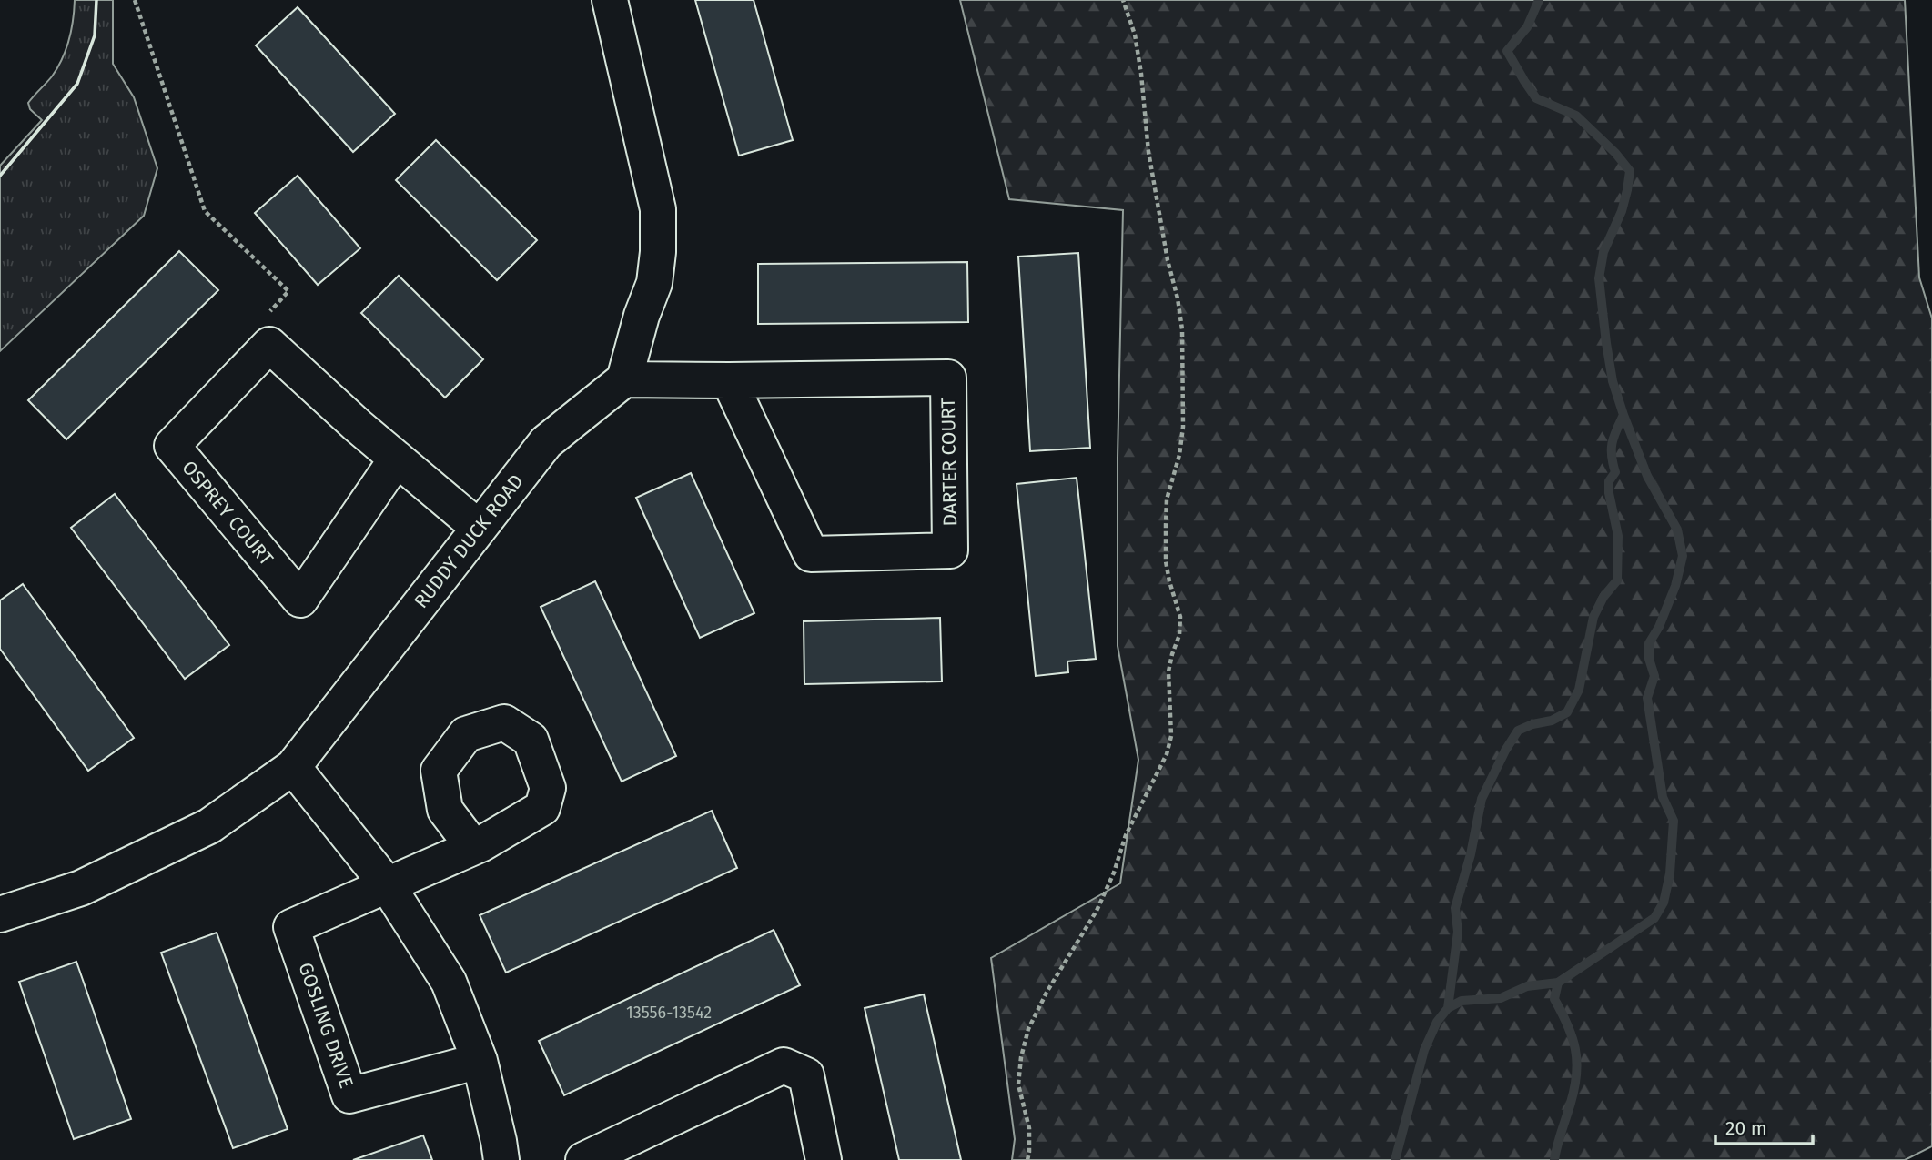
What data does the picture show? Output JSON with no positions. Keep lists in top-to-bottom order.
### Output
{
  "streets": {
    "street": [
      "DARTER COURT",
      "OSPREY COURT",
      "RUDDY DUCK ROAD",
      "GOSLING DRIVE"
    ]
  },
  "crossings": [
    ["DARTER COURT", "RUDDY DUCK ROAD"]
  ],
  "house_numbers": ["13556-13542"],
  "scale_bar": "20 m"
}
